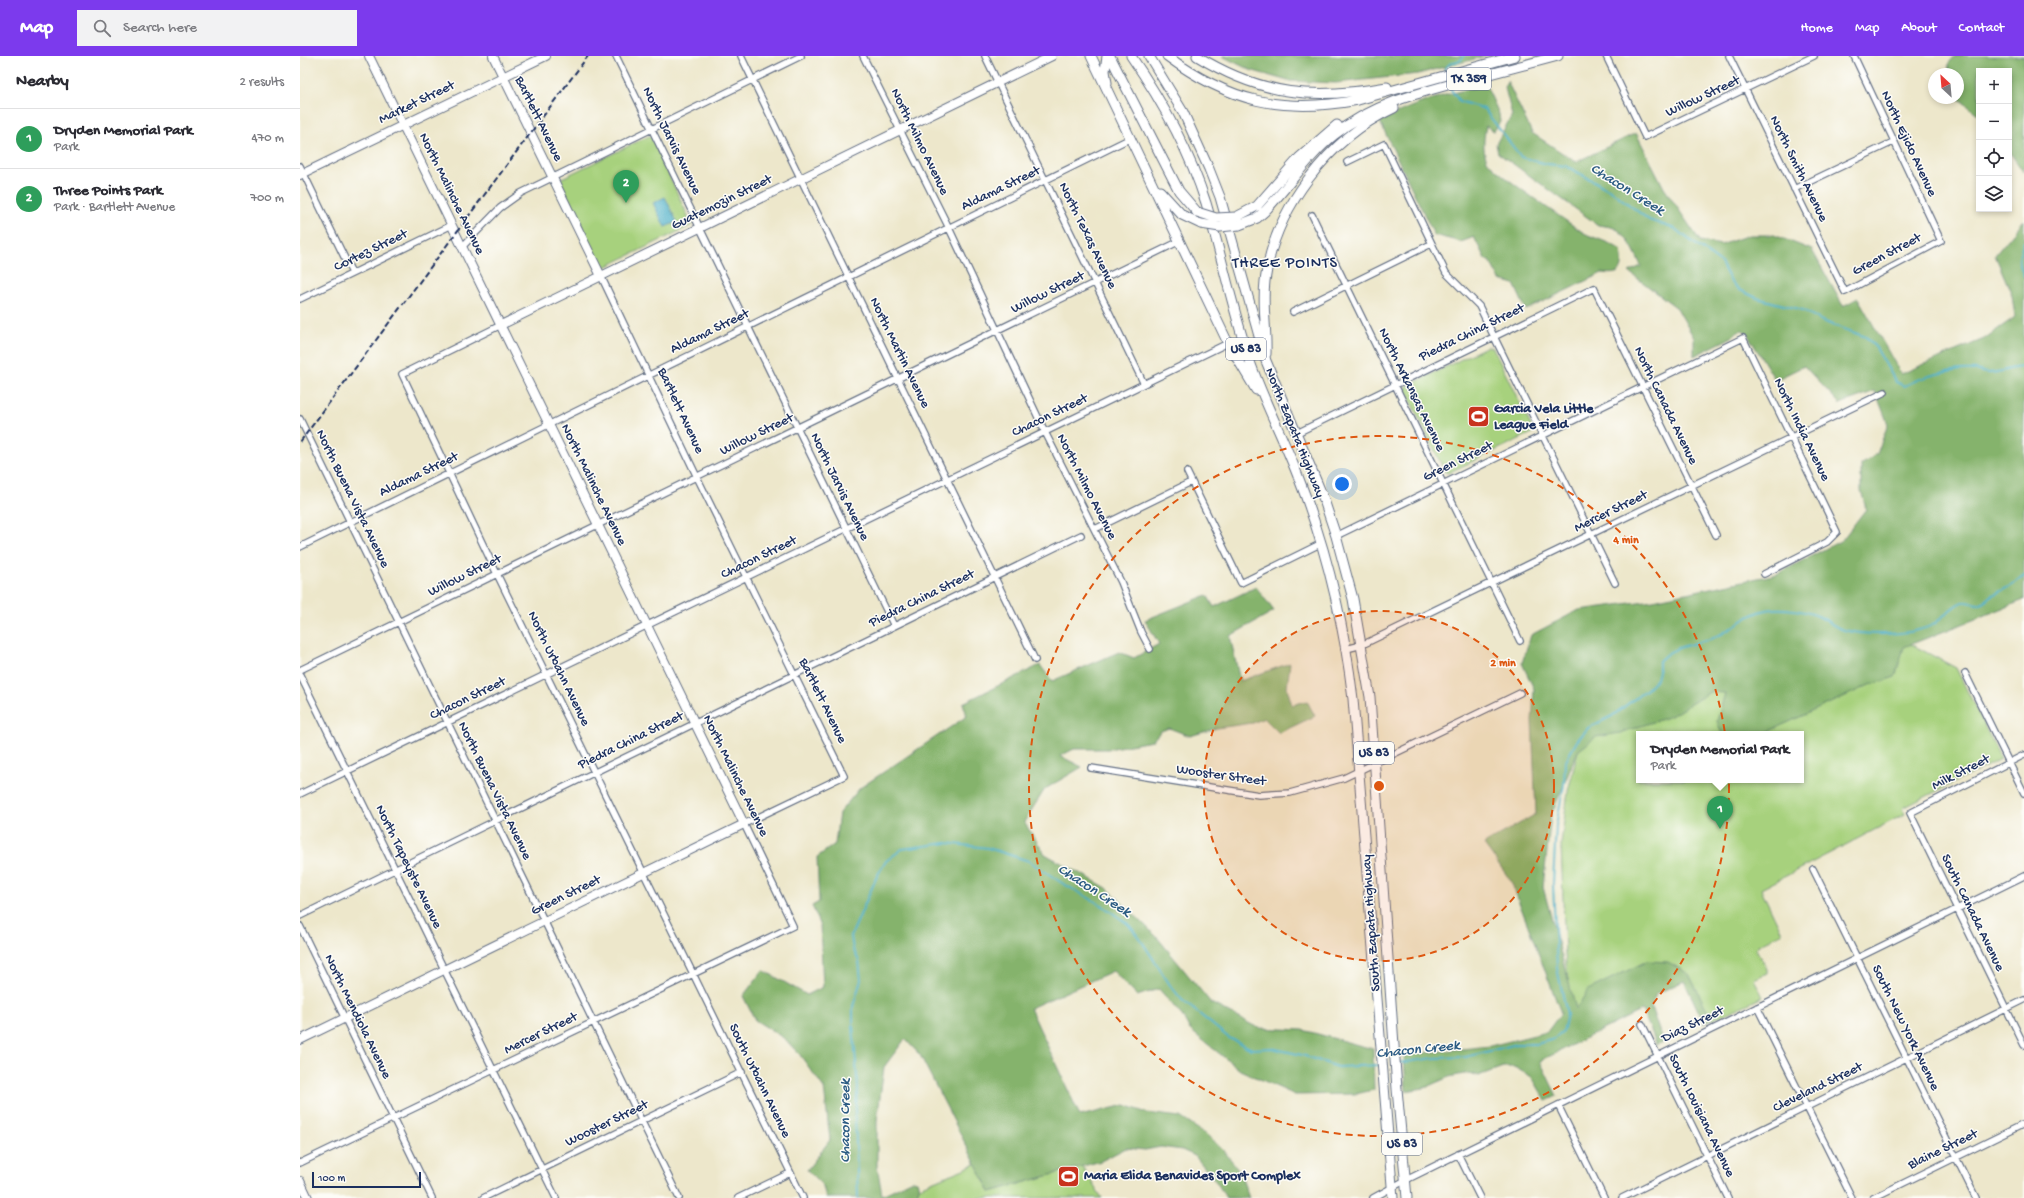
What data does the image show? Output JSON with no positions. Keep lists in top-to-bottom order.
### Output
{
  "streets": {
    "main road": [
      "TX 359",
      "US 83",
      "North Zapata Highway",
      "South Zapata Highway"
    ],
    "street": [
      "Willow Street",
      "Market Street",
      "Bartlett Avenue",
      "North Jarvis Avenue",
      "North Milmo Avenue",
      "North Ejido Avenue",
      "North Smith Avenue",
      "Aldama Street",
      "North Malinche Avenue",
      "Guatemozin Street",
      "North Texas Avenue",
      "Cortez Street",
      "Green Street",
      "Piedra China Street",
      "North Martin Avenue",
      "North Arkansas Avenue",
      "North Canada Avenue",
      "Chacon Street",
      "North India Avenue",
      "North Buena Vista Avenue",
      "Mercer Street",
      "North Urbahn Avenue",
      "Milk Street",
      "Wooster Street",
      "North Tapeyste Avenue",
      "South Canada Avenue",
      "North Mendiola Avenue",
      "Diaz Street",
      "South New York Avenue",
      "South Urbahn Avenue",
      "Cleveland Street",
      "South Louisiana Avenue",
      "Blaine Street"
    ]
  },
  "crossings": [
    ["Willow Street", "Bartlett Avenue"],
    ["Willow Street", "North Jarvis Avenue"],
    ["Willow Street", "North Milmo Avenue"],
    ["Willow Street", "North Smith Avenue"],
    ["Willow Street", "North Malinche Avenue"],
    ["Willow Street", "North Texas Avenue"],
    ["Willow Street", "North Martin Avenue"],
    ["Willow Street", "North Buena Vista Avenue"],
    ["Willow Street", "North Urbahn Avenue"],
    ["Market Street", "Bartlett Avenue"],
    ["Market Street", "North Malinche Avenue"],
    ["Bartlett Avenue", "Aldama Street"],
    ["Bartlett Avenue", "Guatemozin Street"],
    ["Bartlett Avenue", "Green Street"],
    ["Bartlett Avenue", "Piedra China Street"],
    ["Bartlett Avenue", "Chacon Street"],
    ["North Jarvis Avenue", "Aldama Street"],
    ["North Jarvis Avenue", "Guatemozin Street"],
    ["North Jarvis Avenue", "Piedra China Street"],
    ["North Jarvis Avenue", "Chacon Street"],
    ["North Milmo Avenue", "Aldama Street"],
    ["North Milmo Avenue", "Guatemozin Street"],
    ["North Milmo Avenue", "Chacon Street"],
    ["North Ejido Avenue", "Green Street"],
    ["North Smith Avenue", "Green Street"],
    ["Aldama Street", "North Malinche Avenue"],
    ["Aldama Street", "North Texas Avenue"],
    ["Aldama Street", "North Martin Avenue"],
    ["Aldama Street", "North Buena Vista Avenue"],
    ["Aldama Street", "North Urbahn Avenue"],
    ["North Malinche Avenue", "Guatemozin Street"],
    ["North Malinche Avenue", "Cortez Street"],
    ["North Malinche Avenue", "Green Street"],
    ["North Malinche Avenue", "Piedra China Street"],
    ["North Malinche Avenue", "Chacon Street"],
    ["North Malinche Avenue", "Mercer Street"],
    ["Guatemozin Street", "North Texas Avenue"],
    ["Guatemozin Street", "North Martin Avenue"],
    ["Guatemozin Street", "North Urbahn Avenue"],
    ["North Texas Avenue", "Chacon Street"],
    ["Green Street", "North Arkansas Avenue"],
    ["Green Street", "North Canada Avenue"],
    ["Green Street", "North India Avenue"],
    ["Green Street", "North Zapata Highway"],
    ["Green Street", "North Buena Vista Avenue"],
    ["Green Street", "North Urbahn Avenue"],
    ["Green Street", "North Tapeyste Avenue"],
    ["Green Street", "North Mendiola Avenue"],
    ["Piedra China Street", "North Martin Avenue"],
    ["Piedra China Street", "North Arkansas Avenue"],
    ["Piedra China Street", "North Canada Avenue"],
    ["Piedra China Street", "North Zapata Highway"],
    ["Piedra China Street", "North Buena Vista Avenue"],
    ["Piedra China Street", "North Urbahn Avenue"],
    ["Piedra China Street", "North Tapeyste Avenue"],
    ["North Martin Avenue", "Chacon Street"],
    ["North Arkansas Avenue", "Mercer Street"],
    ["North Canada Avenue", "Mercer Street"],
    ["Chacon Street", "North Buena Vista Avenue"],
    ["Chacon Street", "North Urbahn Avenue"],
    ["Chacon Street", "North Tapeyste Avenue"],
    ["North India Avenue", "Mercer Street"],
    ["North Zapata Highway", "Mercer Street"],
    ["North Zapata Highway", "South Zapata Highway"],
    ["North Buena Vista Avenue", "Mercer Street"],
    ["North Buena Vista Avenue", "Wooster Street"],
    ["Mercer Street", "North Urbahn Avenue"],
    ["Mercer Street", "North Tapeyste Avenue"],
    ["Mercer Street", "South Zapata Highway"],
    ["Mercer Street", "North Mendiola Avenue"],
    ["Mercer Street", "South Urbahn Avenue"],
    ["North Urbahn Avenue", "South Urbahn Avenue"],
    ["Milk Street", "South Canada Avenue"],
    ["Wooster Street", "North Tapeyste Avenue"],
    ["Wooster Street", "South Zapata Highway"],
    ["Wooster Street", "South Urbahn Avenue"],
    ["South Canada Avenue", "Diaz Street"],
    ["South Canada Avenue", "Cleveland Street"],
    ["South Zapata Highway", "Diaz Street"],
    ["Diaz Street", "South New York Avenue"],
    ["Diaz Street", "South Louisiana Avenue"],
    ["South New York Avenue", "Cleveland Street"],
    ["South New York Avenue", "Blaine Street"],
    ["Cleveland Street", "South Louisiana Avenue"]
  ],
  "districts": ["THREE POINTS"],
  "water": ["Chacon Creek"],
  "places": {
    "sports": ["Garcia Vela Little League Field", "Maria Elida Benavides Sport Complex"]
  },
  "scale_bar": "100 m",
  "north": "top left",
  "page": {
    "header": "Map",
    "search": "Search here",
    "nav": [
      "Home",
      "Map",
      "About",
      "Contact"
    ],
    "heading": ["Nearby", "2 results"],
    "map_buttons": ["+", "−"],
    "list": [
      {
        "mark": "1",
        "name": "Dryden Memorial Park",
        "note": "Park",
        "value": "470 m"
      },
      {
        "mark": "2",
        "name": "Three Points Park",
        "note": "Park · Bartlett Avenue",
        "value": "700 m"
      }
    ],
    "pins": ["2", "1"],
    "popup": ["Dryden Memorial Park", "Park"],
    "scale": "100 m"
  },
  "rings": ["4 min", "2 min"]
}
